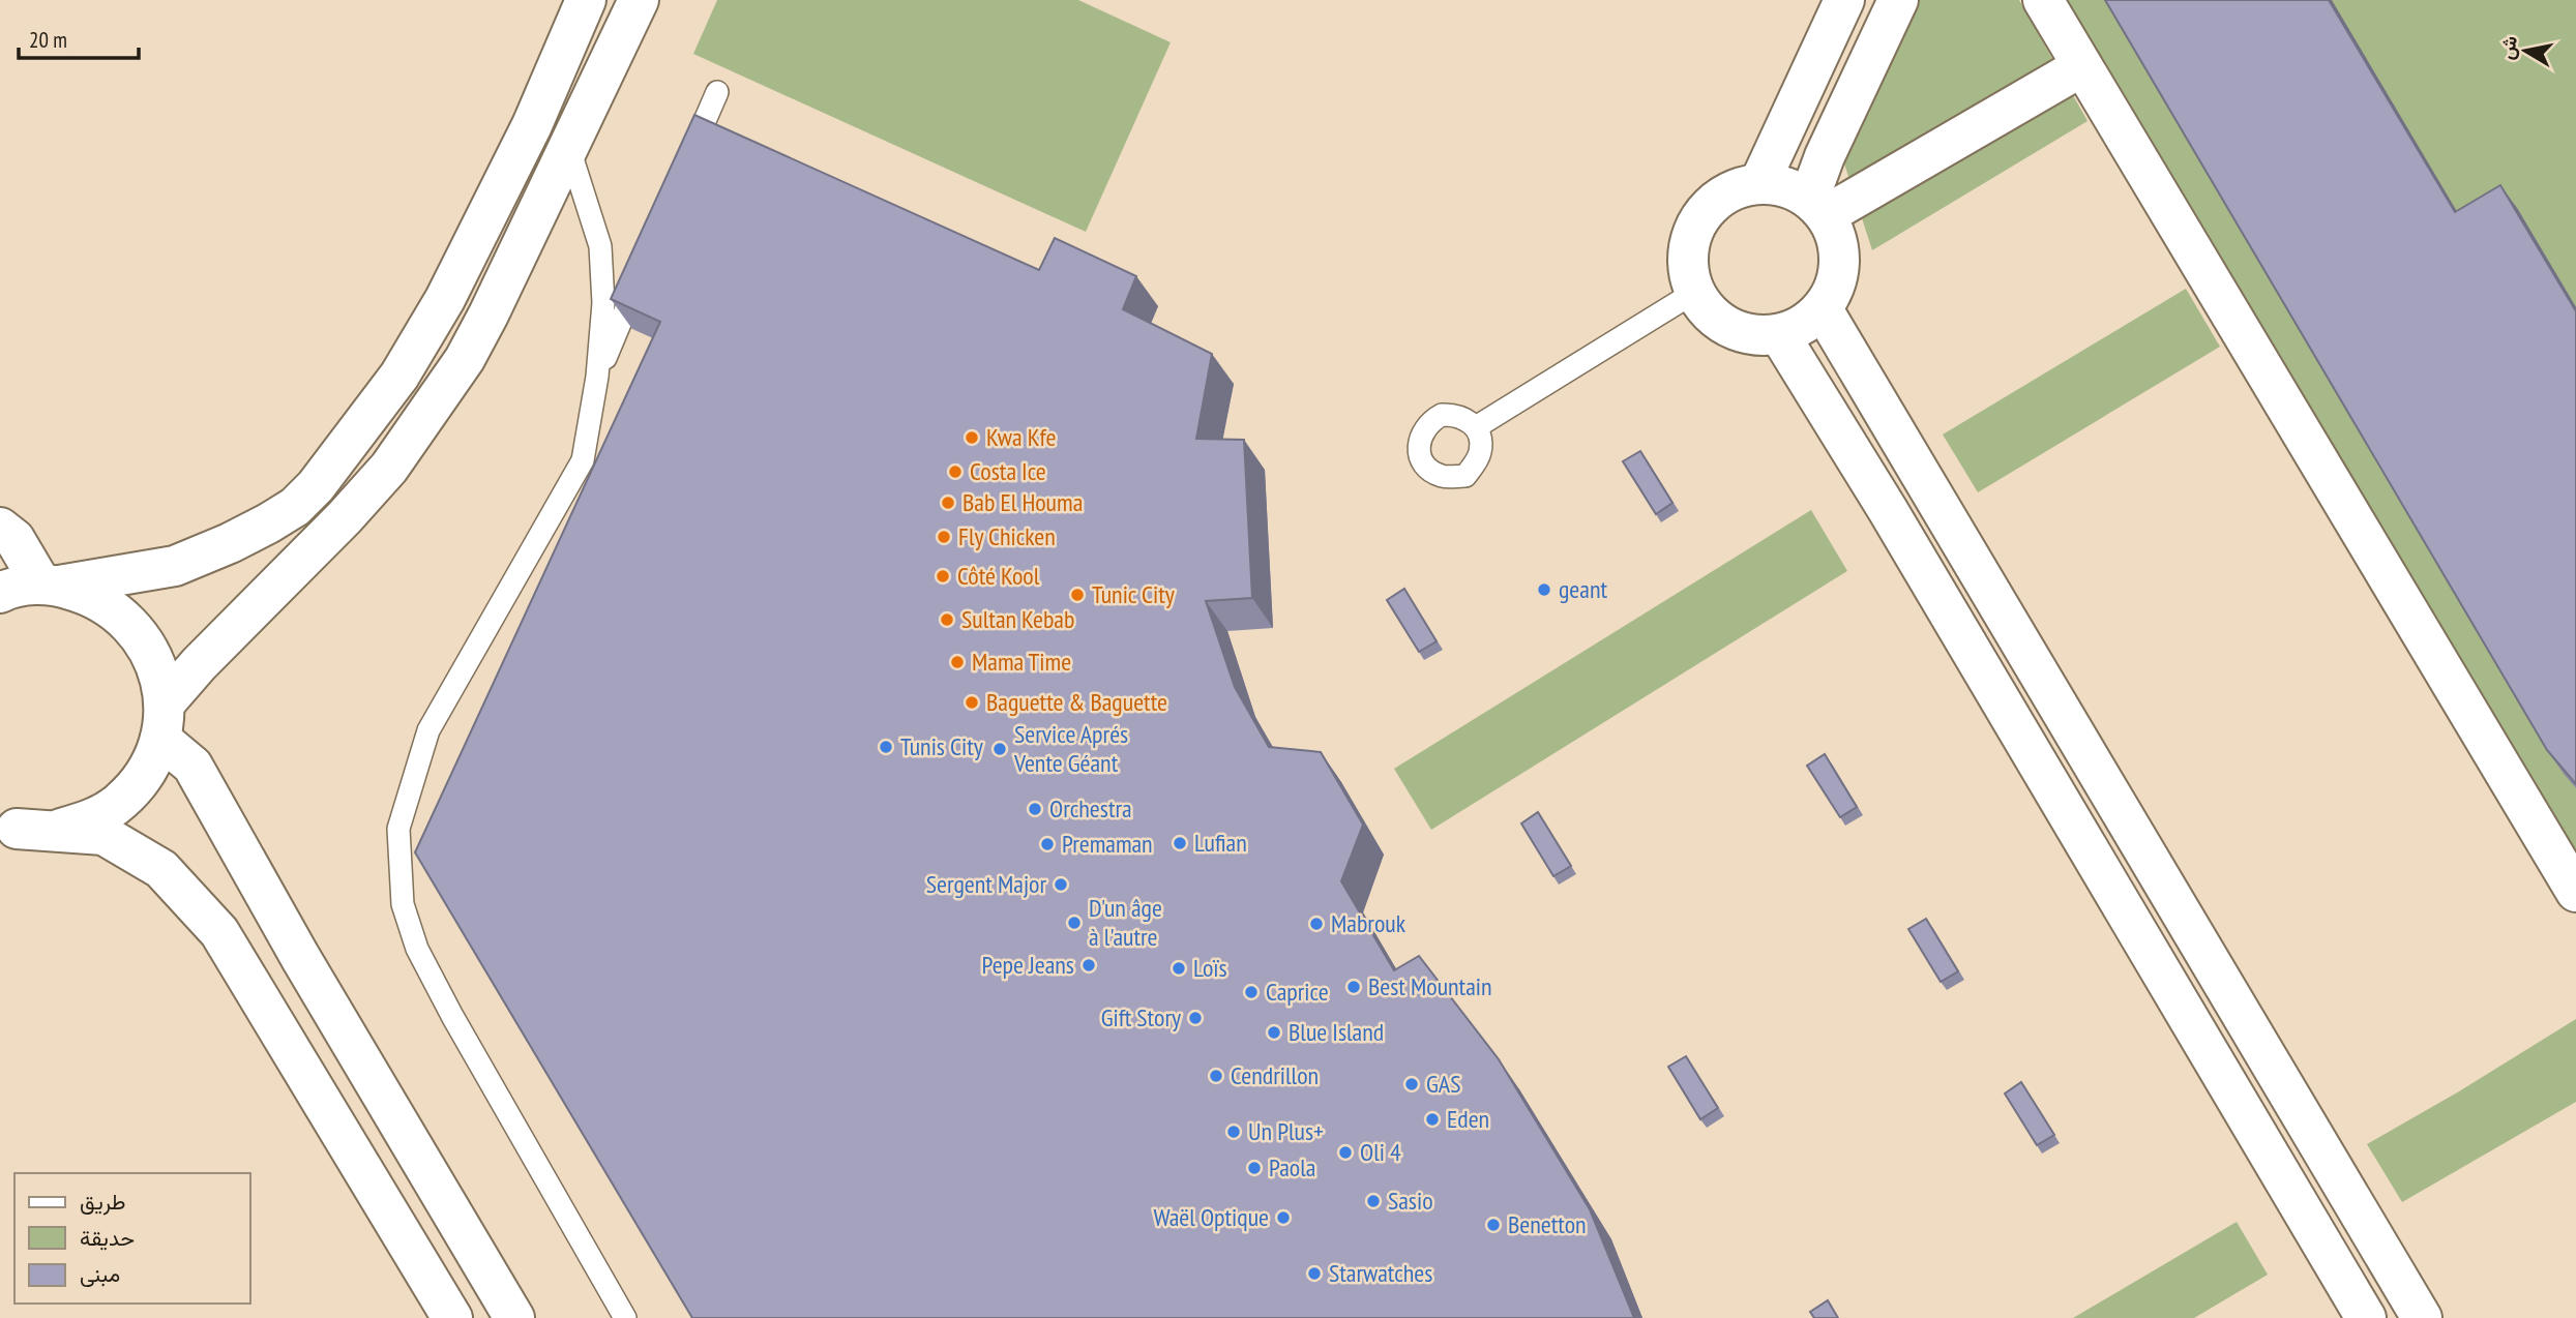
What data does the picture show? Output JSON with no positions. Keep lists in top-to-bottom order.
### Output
{
  "places": [
    "Kwa Kfe",
    "Costa Ice",
    "Bab El Houma",
    "Fly Chicken",
    "Côté Kool",
    "geant",
    "Tunic City",
    "Sultan Kebab",
    "Mama Time",
    "Baguette & Baguette",
    "Tunis City",
    "Service Aprés Vente Géant",
    "Orchestra",
    "Lufian",
    "Premaman",
    "Sergent Major",
    "D'un âge à l'autre",
    "Mabrouk",
    "Pepe Jeans",
    "Loïs",
    "Best Mountain",
    "Caprice",
    "Gift Story",
    "Blue Island",
    "Cendrillon",
    "GAS",
    "Eden",
    "Un Plus+",
    "Oli 4",
    "Paola",
    "Sasio",
    "Waël Optique",
    "Benetton",
    "Starwatches"
  ],
  "legend": ["طريق", "حديقة", "مبنى"],
  "scale_bar": "20 m",
  "north": "left"
}
